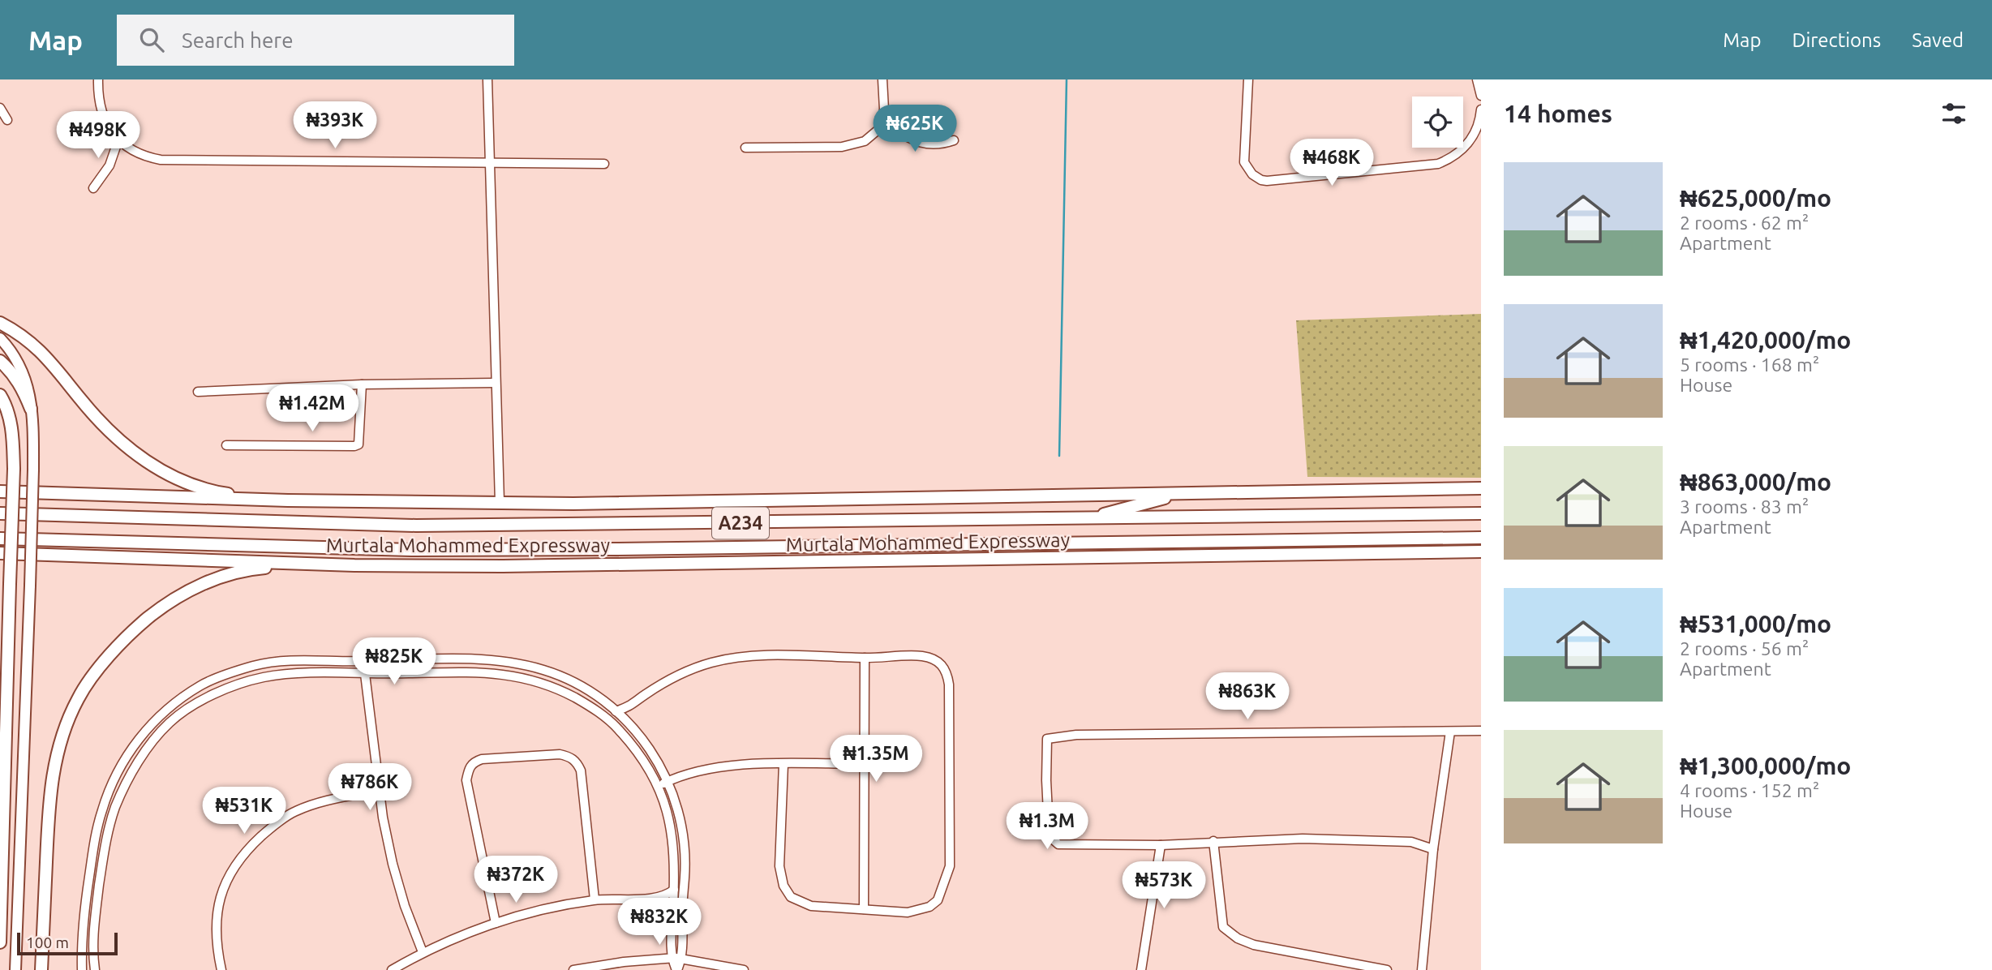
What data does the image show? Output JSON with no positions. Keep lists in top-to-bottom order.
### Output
{
  "streets": {
    "highway": ["A234", "Murtala Mohammed Expressway"]
  },
  "scale_bar": "100 m",
  "page": {
    "header": "Map",
    "search": "Search here",
    "nav": ["Map", "Directions", "Saved"],
    "heading": "14 homes",
    "price": [
      "₦393K",
      "₦625K",
      "₦498K",
      "₦468K",
      "₦1.42M",
      "₦825K",
      "₦863K",
      "₦1.35M",
      "₦786K",
      "₦531K",
      "₦1.3M",
      "₦372K",
      "₦573K",
      "₦832K"
    ],
    "list": [
      {
        "name": "₦625,000/mo",
        "note": "2 rooms · 62 m² · Apartment"
      },
      {
        "name": "₦1,420,000/mo",
        "note": "5 rooms · 168 m² · House"
      },
      {
        "name": "₦863,000/mo",
        "note": "3 rooms · 83 m² · Apartment"
      },
      {
        "name": "₦531,000/mo",
        "note": "2 rooms · 56 m² · Apartment"
      },
      {
        "name": "₦1,300,000/mo",
        "note": "4 rooms · 152 m² · House"
      }
    ],
    "scale": "100 m"
  }
}
